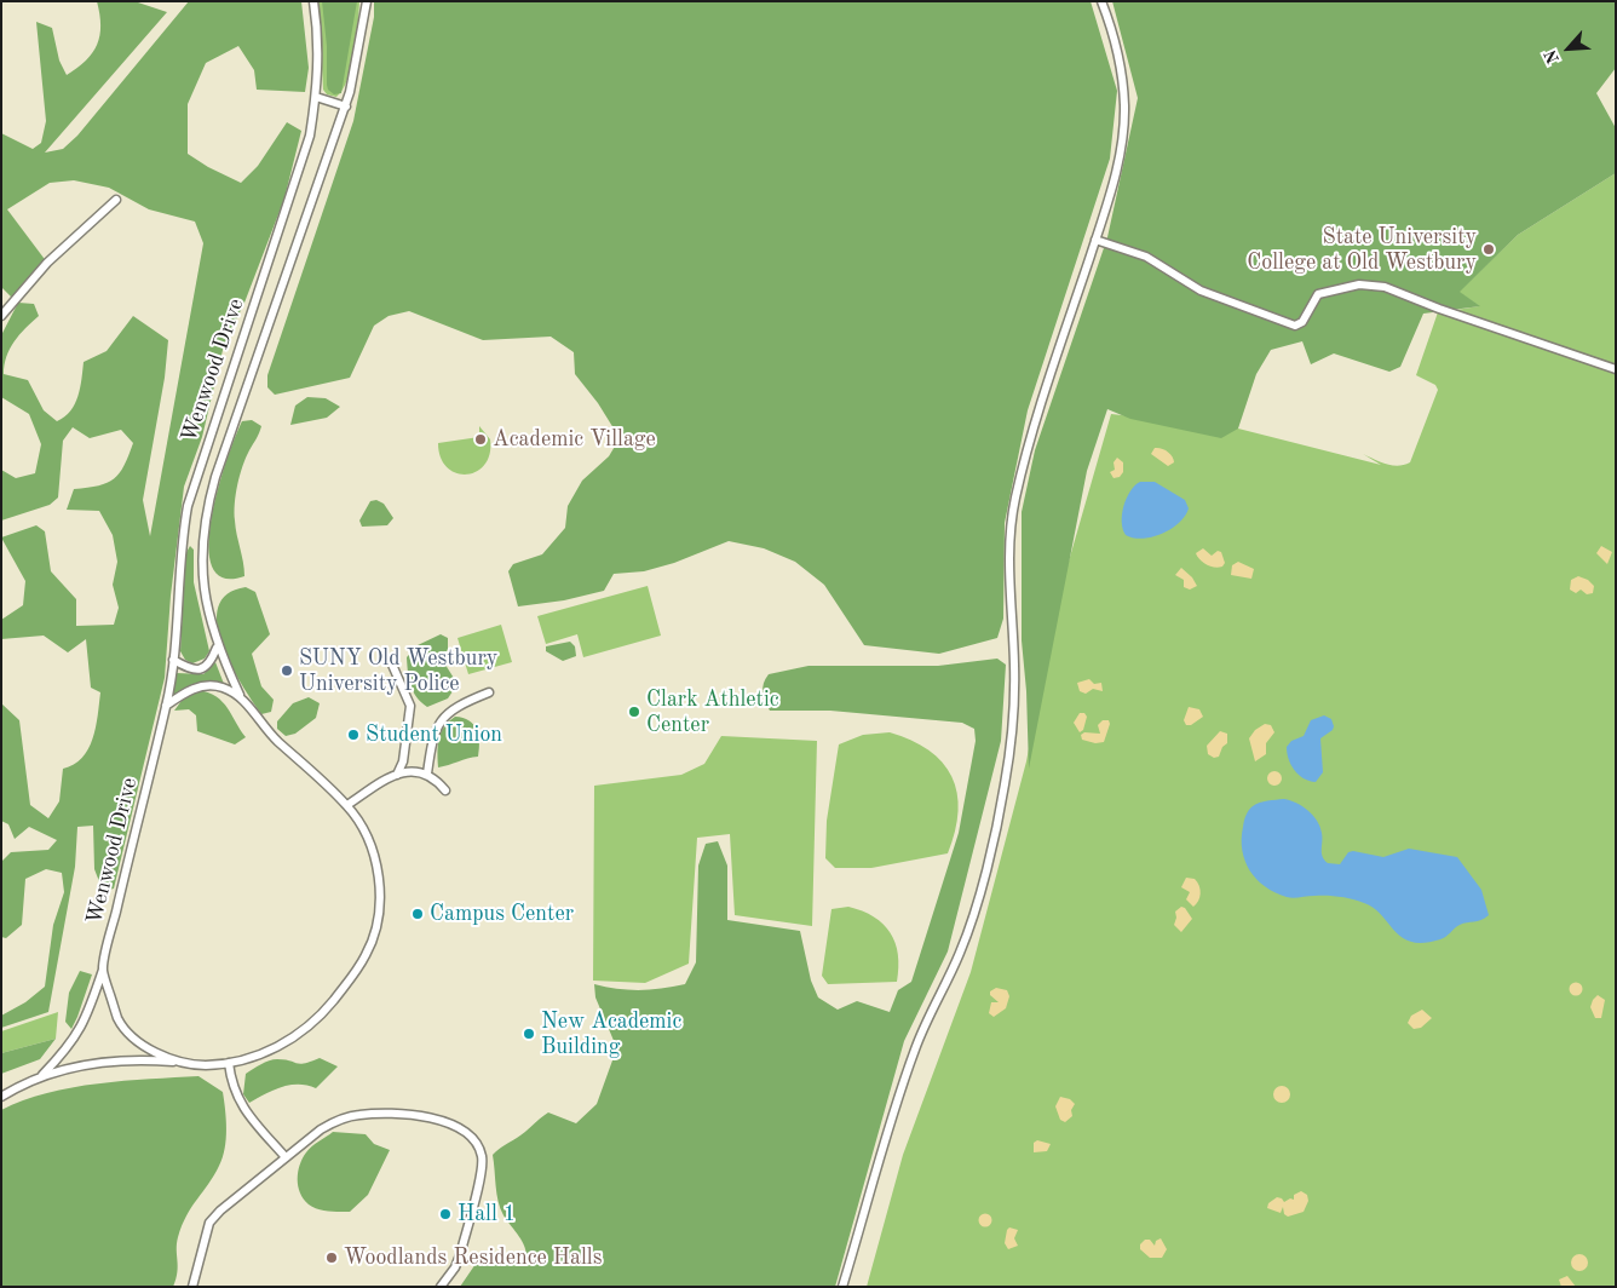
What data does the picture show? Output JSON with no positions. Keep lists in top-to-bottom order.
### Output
{
  "streets": {
    "street": ["Wenwood Drive"]
  },
  "places": [
    "State University College at Old Westbury",
    "Academic Village",
    "SUNY Old Westbury University Police",
    "Clark Athletic Center",
    "Student Union",
    "Campus Center",
    "New Academic Building",
    "Hall 1",
    "Woodlands Residence Halls"
  ],
  "north": "bottom left"
}
